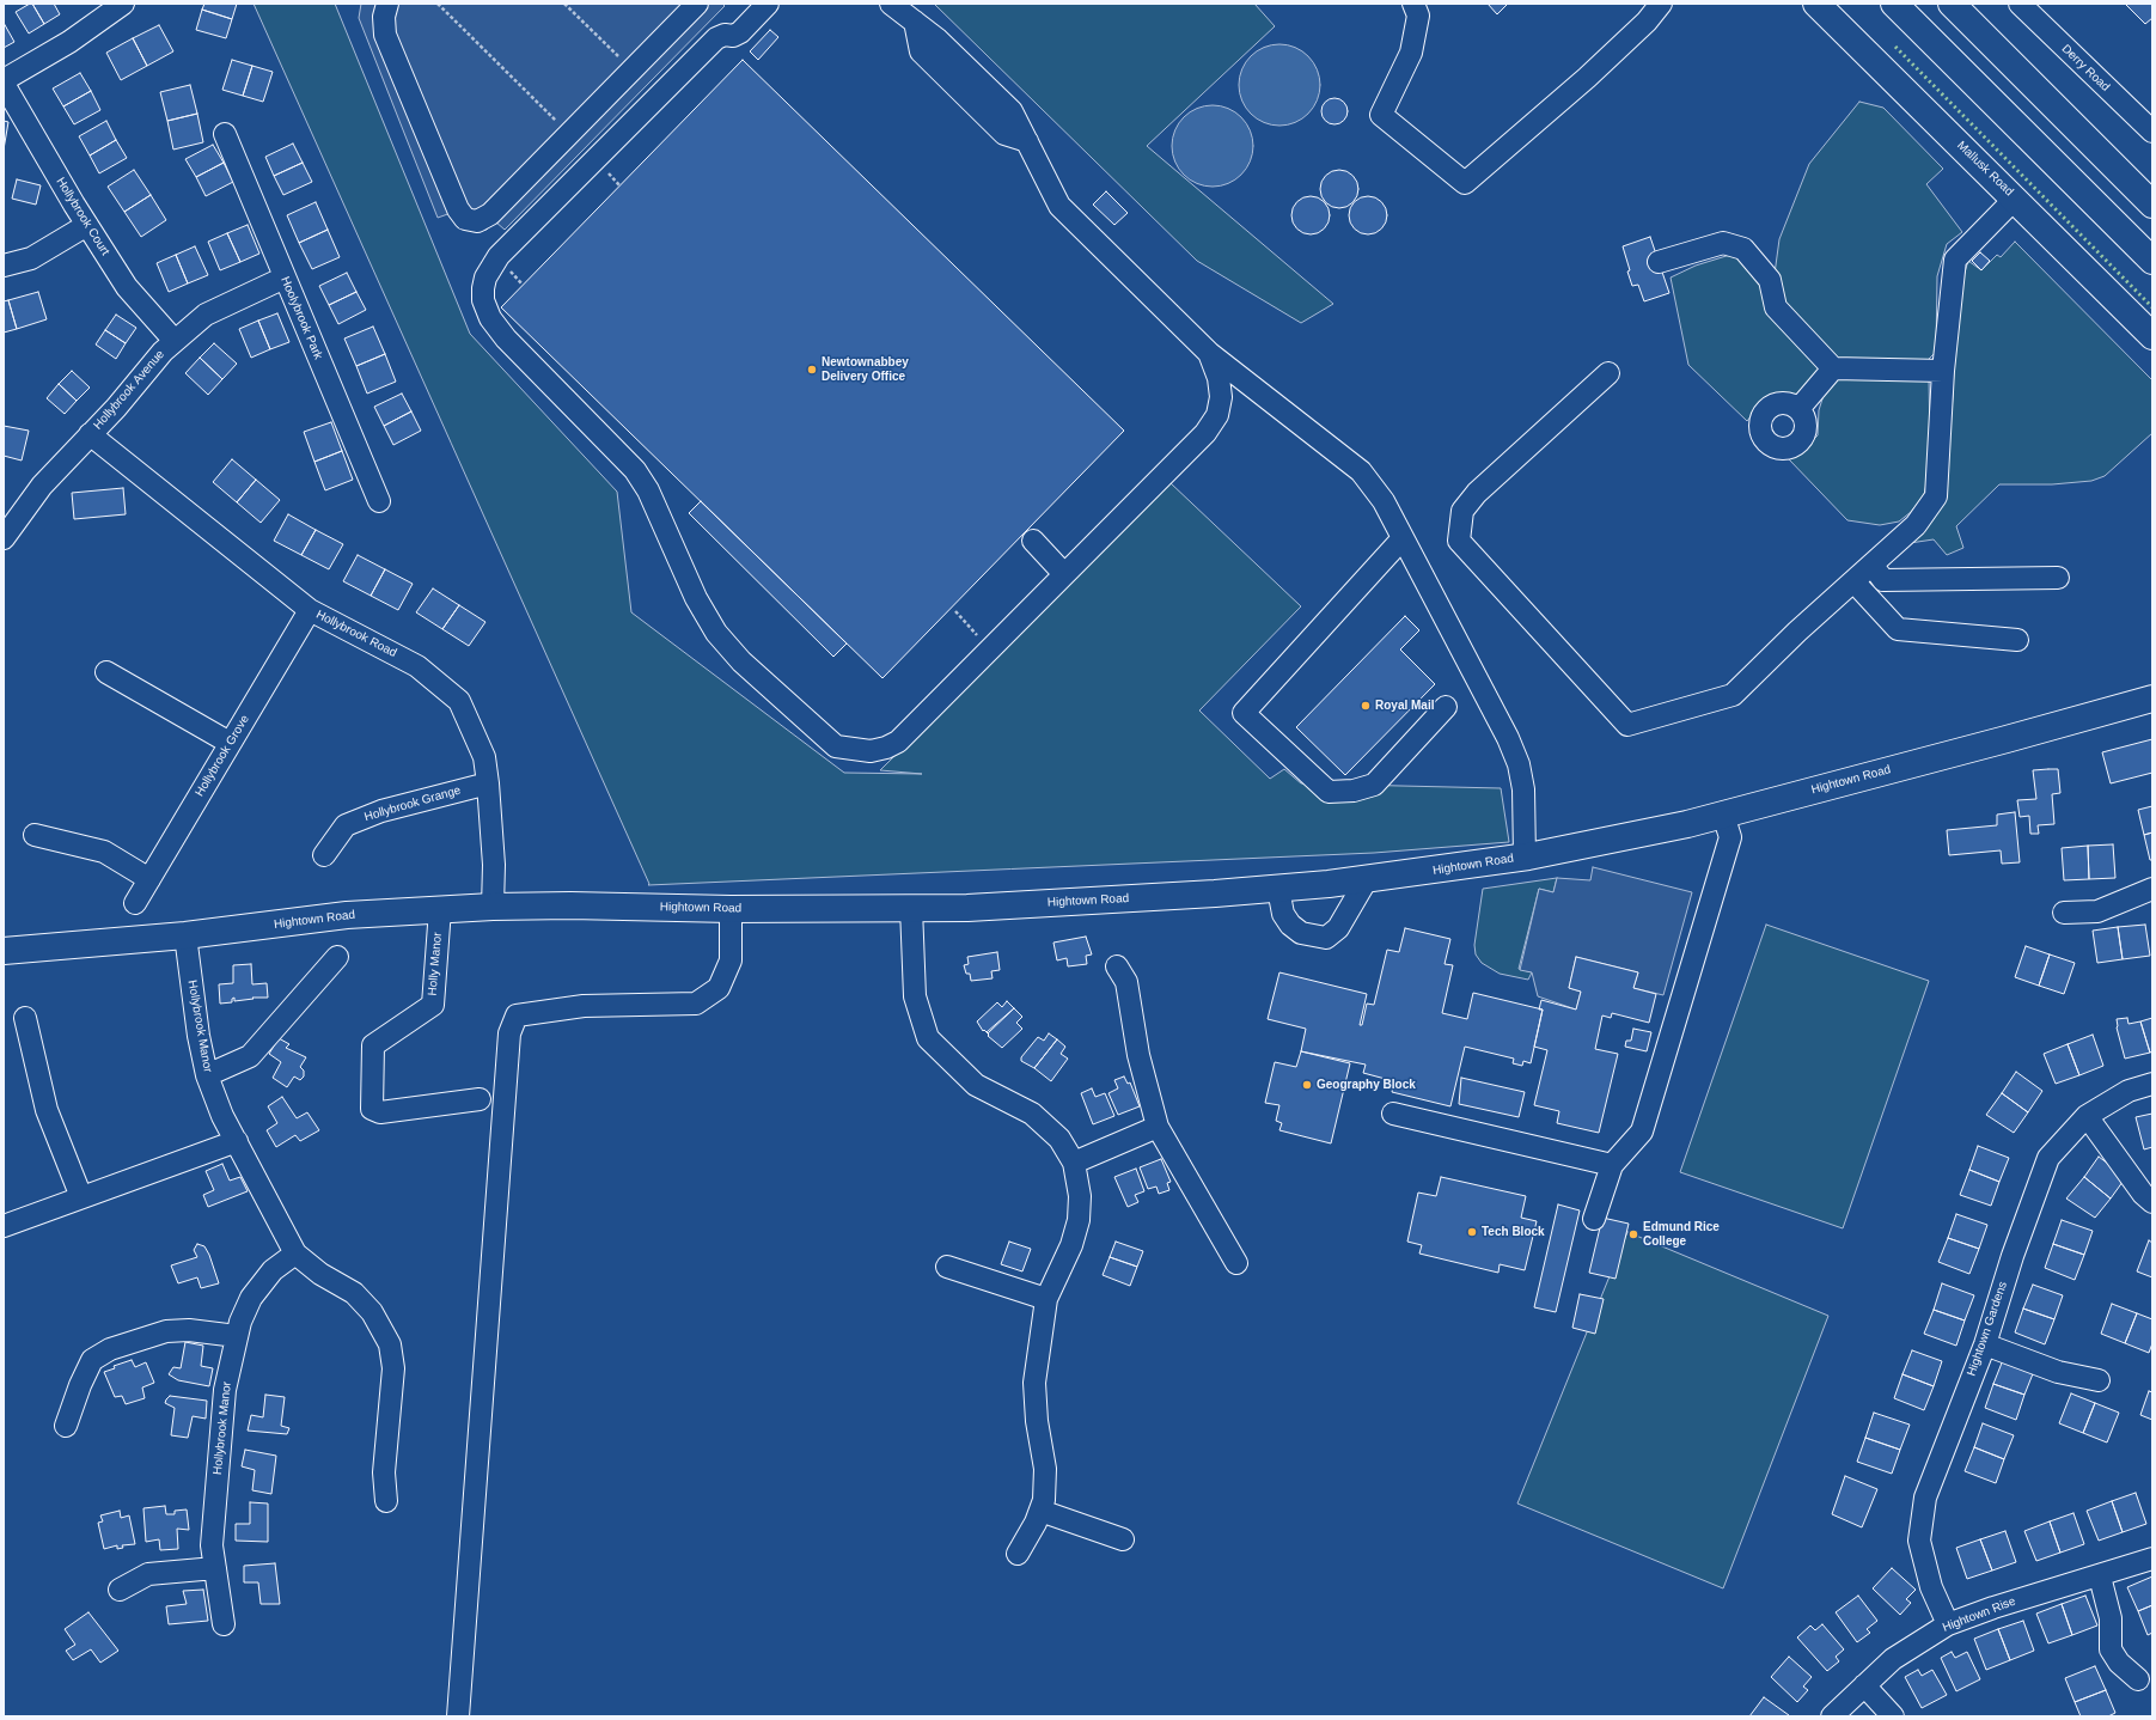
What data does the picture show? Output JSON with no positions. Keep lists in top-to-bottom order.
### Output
{
  "streets": {
    "main road": ["Mallusk Road", "Hightown Road"],
    "street": [
      "Derry Road",
      "Hollybrook Court",
      "Hoolybrook Park",
      "Hollybrook Avenue",
      "Hollybrook Road",
      "Hollybrook Grove",
      "Hollybrook Grange",
      "Holly Manor",
      "Hollybrook Manor",
      "Hightown Gardens",
      "Hightown Rise"
    ]
  },
  "crossings": [
    ["Hollybrook Court", "Hollybrook Avenue"],
    ["Hoolybrook Park", "Hollybrook Avenue"],
    ["Hollybrook Avenue", "Hollybrook Road"],
    ["Hollybrook Road", "Hollybrook Grove"],
    ["Hollybrook Road", "Hightown Road"],
    ["Hollybrook Road", "Hollybrook Grange"],
    ["Hightown Road", "Holly Manor"],
    ["Hightown Road", "Hollybrook Manor"],
    ["Hightown Gardens", "Hightown Rise"]
  ],
  "places": [
    "Newtownabbey Delivery Office",
    "Royal Mail",
    "Geography Block",
    "Tech Block",
    "Edmund Rice College"
  ]
}
